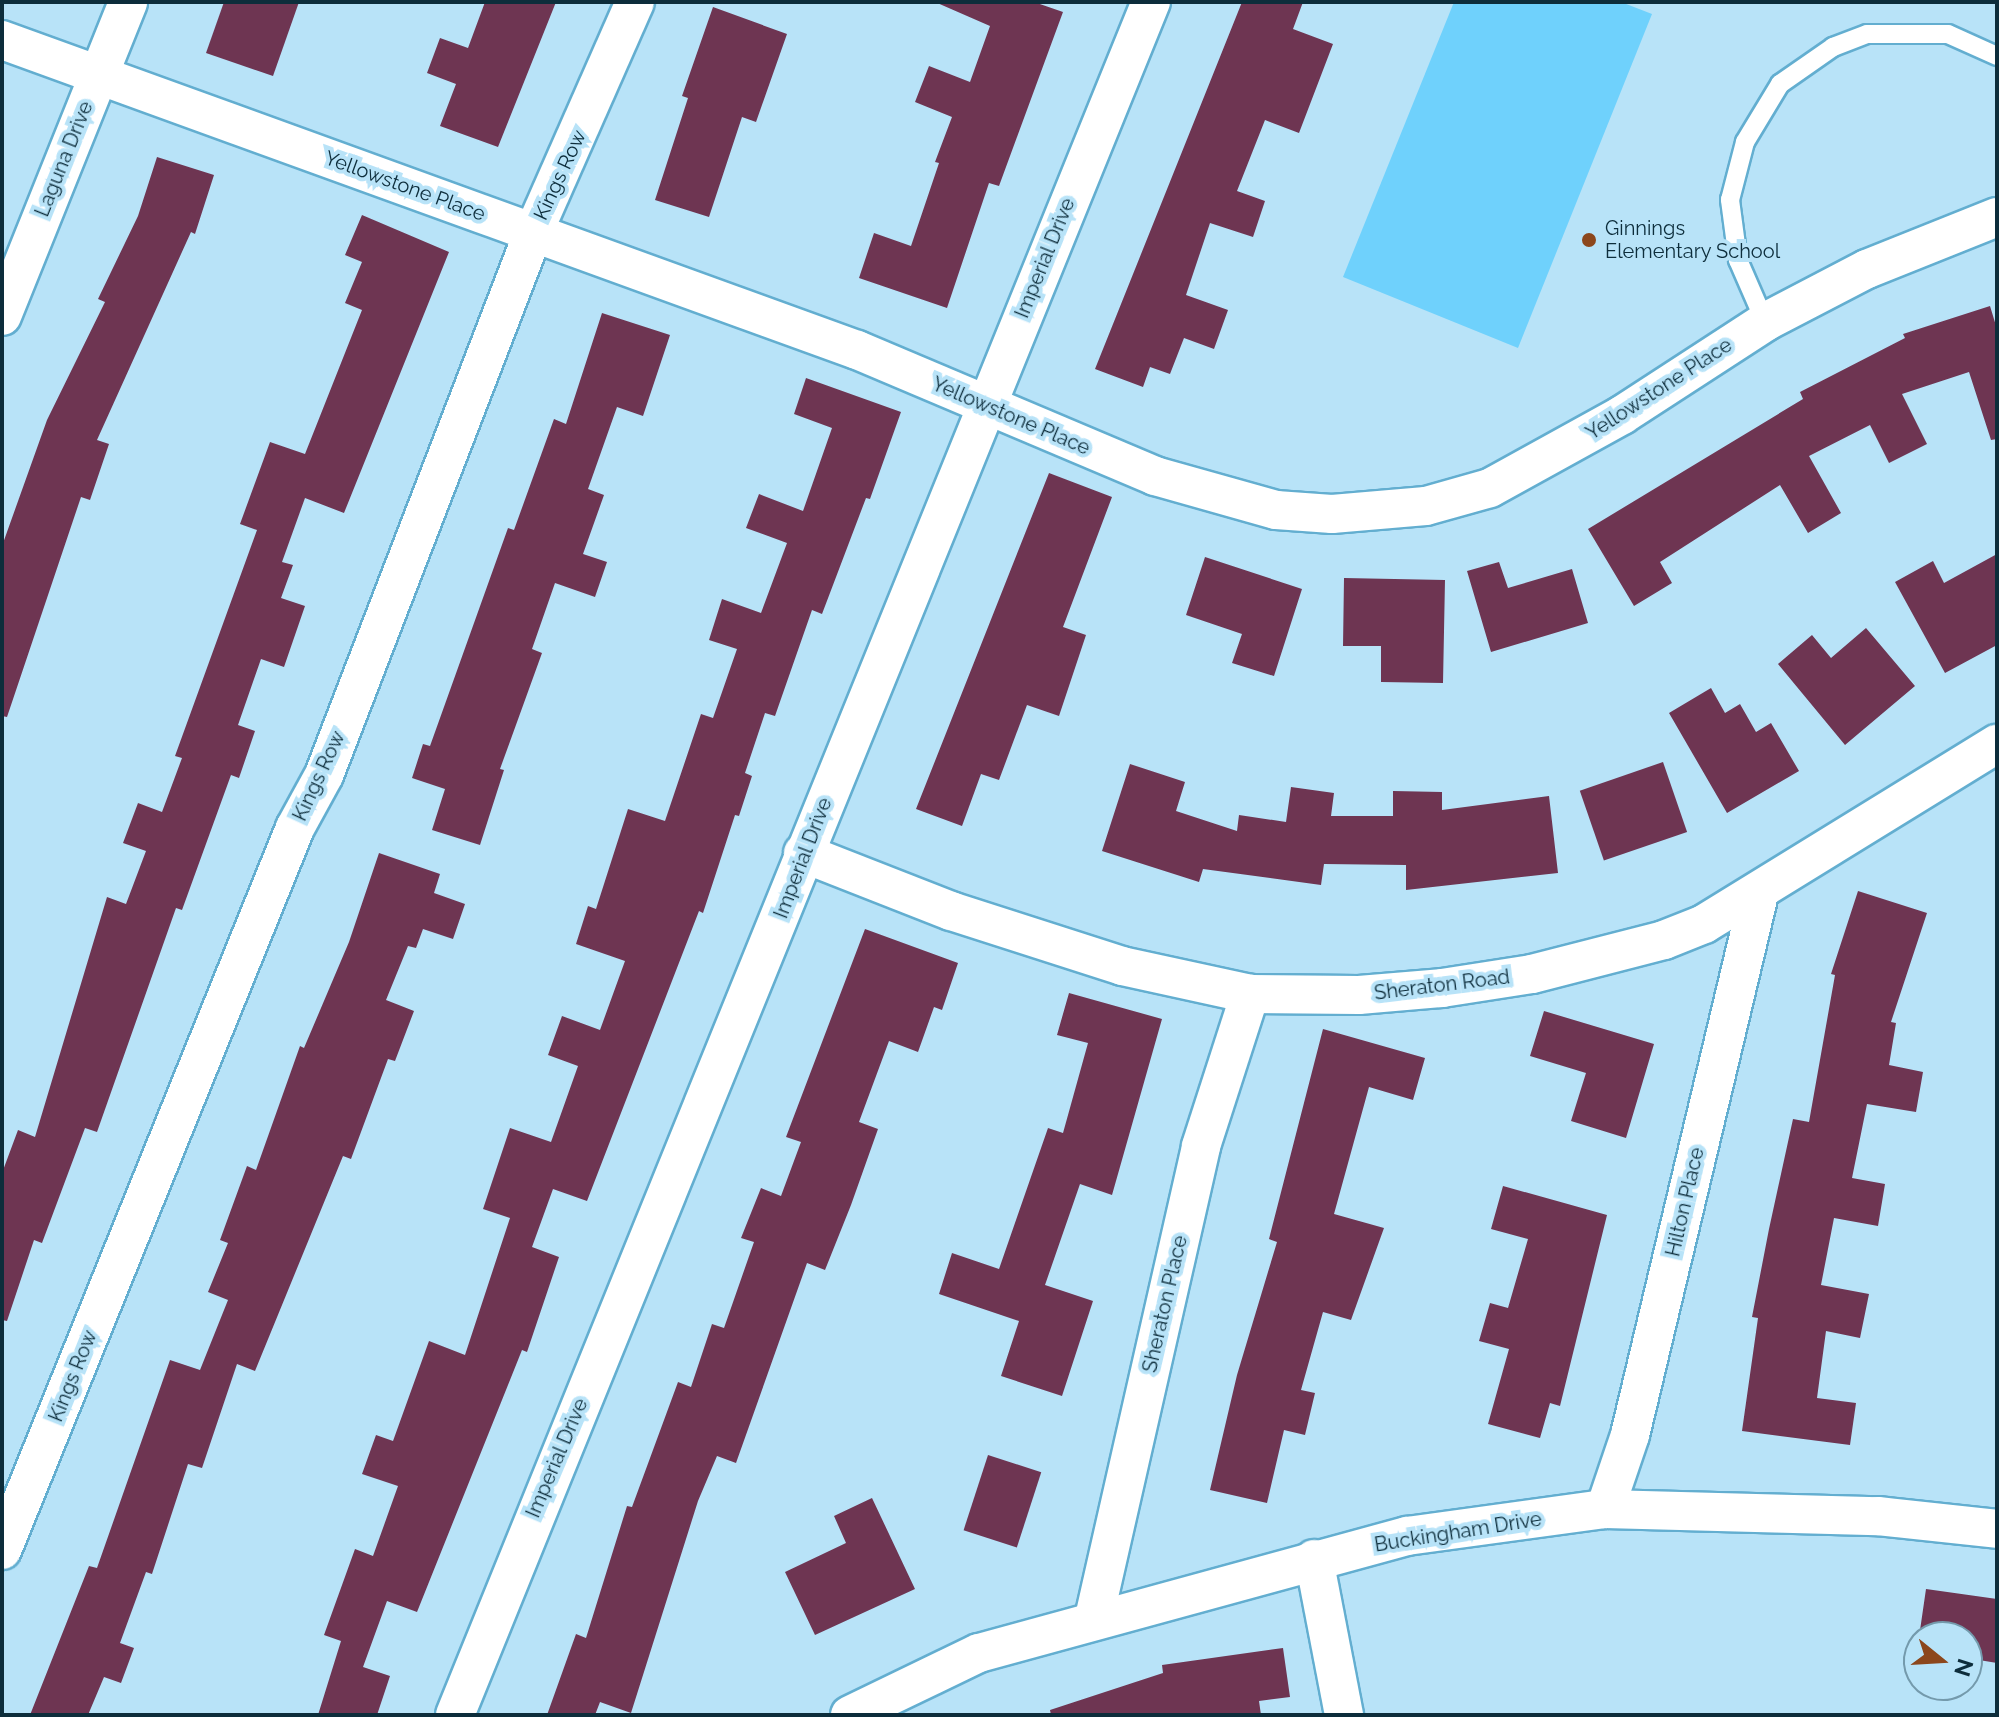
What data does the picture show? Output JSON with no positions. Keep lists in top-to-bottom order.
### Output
{
  "streets": {
    "street": [
      "Laguna Drive",
      "Kings Row",
      "Yellowstone Place",
      "Imperial Drive",
      "Sheraton Road",
      "Hilton Place",
      "Sheraton Place",
      "Buckingham Drive"
    ]
  },
  "crossings": [
    ["Laguna Drive", "Yellowstone Place"],
    ["Kings Row", "Yellowstone Place"],
    ["Yellowstone Place", "Imperial Drive"],
    ["Imperial Drive", "Sheraton Road"],
    ["Sheraton Road", "Hilton Place"],
    ["Sheraton Road", "Sheraton Place"],
    ["Hilton Place", "Buckingham Drive"],
    ["Sheraton Place", "Buckingham Drive"]
  ],
  "places": ["Ginnings Elementary School"],
  "north": "right"
}
